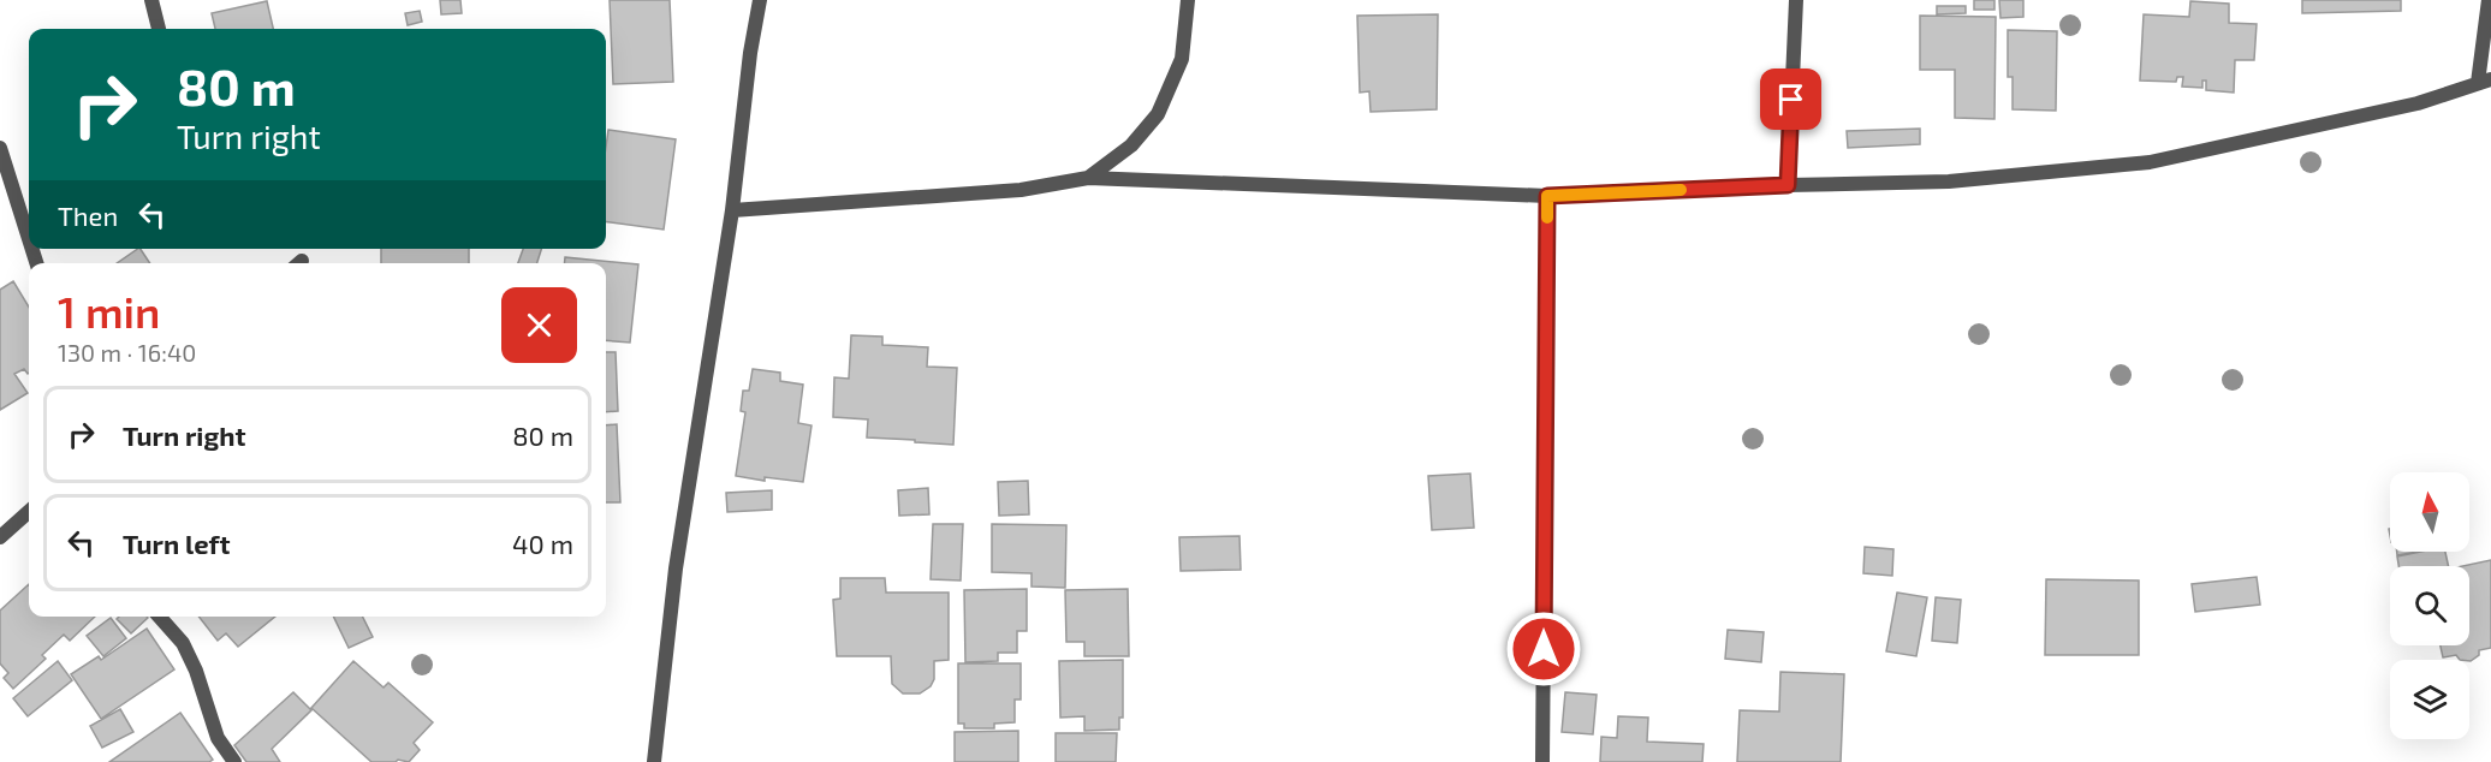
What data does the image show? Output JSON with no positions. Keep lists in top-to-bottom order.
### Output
{
  "north": "top",
  "page": {
    "turn": ["80 m", "Turn right"],
    "then": "Then",
    "heading": ["1 min", "130 m · 16:40"],
    "list": [
      {
        "name": "Turn right",
        "value": "80 m"
      },
      {
        "name": "Turn left",
        "value": "40 m"
      }
    ]
  }
}
